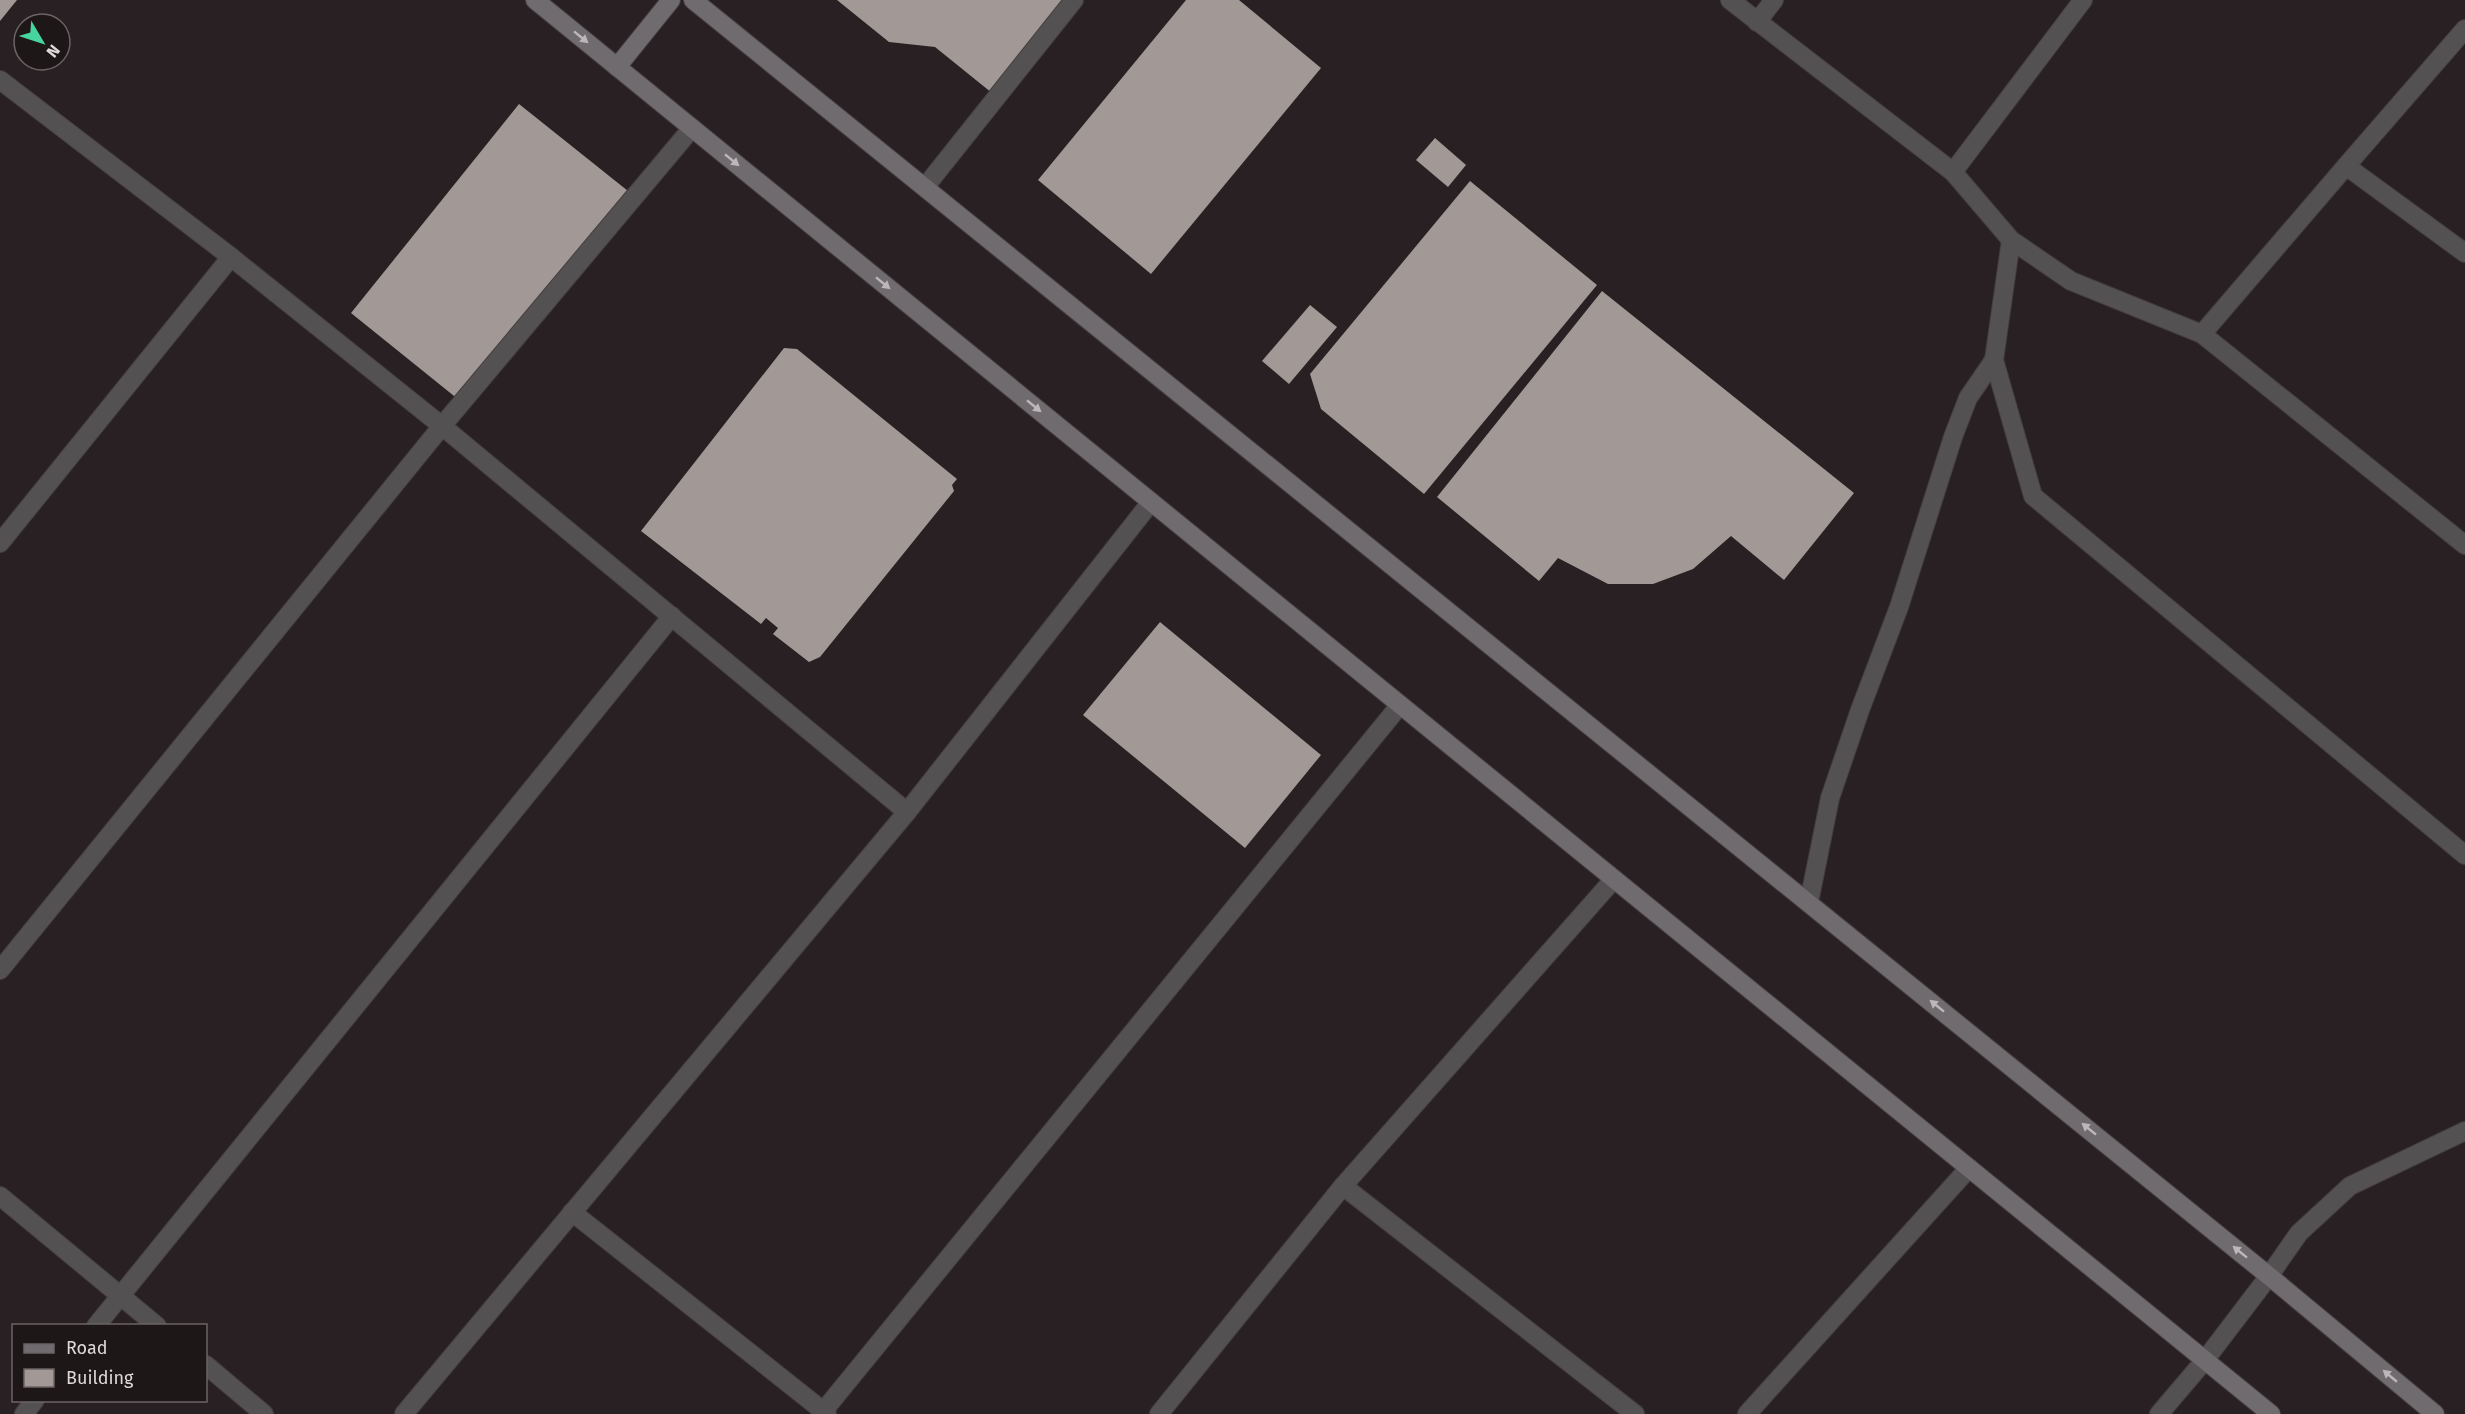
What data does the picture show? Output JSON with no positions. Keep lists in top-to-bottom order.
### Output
{
  "legend": ["Road", "Building"],
  "north": "bottom right"
}
